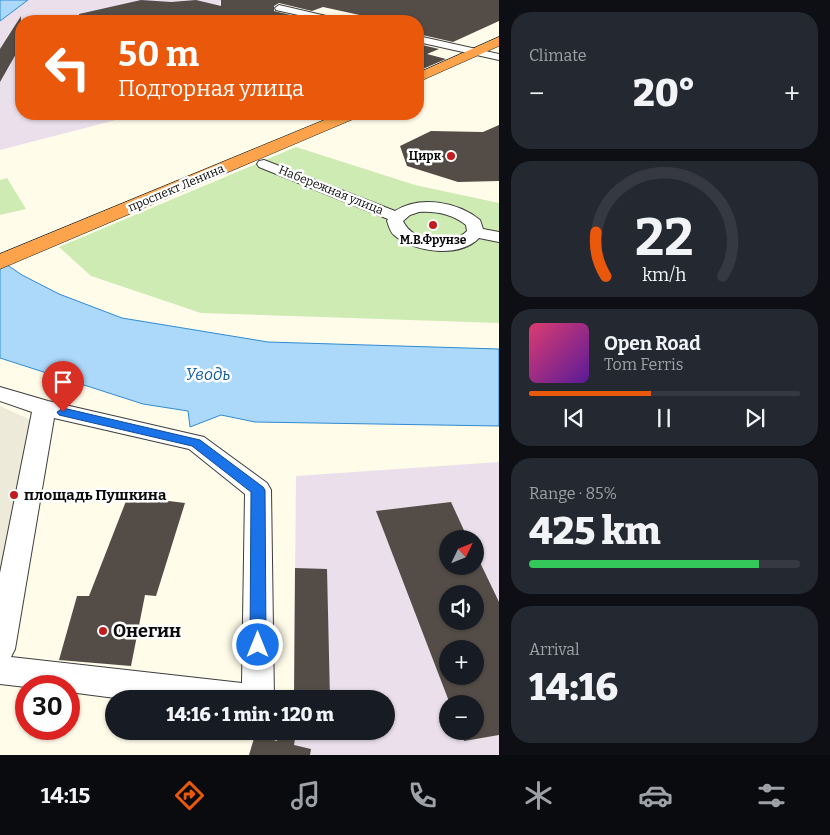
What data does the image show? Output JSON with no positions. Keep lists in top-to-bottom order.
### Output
{
  "streets": {
    "highway": ["проспект Ленина"],
    "street": ["Набережная улица"]
  },
  "water": ["Уводь"],
  "places": [
    "Цирк",
    "М.В.Фрунзе",
    "площадь Пушкина",
    "Онегин"
  ],
  "north": "top right",
  "page": {
    "tile": [
      "Climate",
      ["Range · 85%", "425 km"],
      ["Arrival", "14:16"]
    ],
    "turn": ["50 m", "Подгорная улица"],
    "heat": ["−", "20°", "+"],
    "song": ["Open Road", "Tom Ferris"],
    "map_buttons": ["+", "−"],
    "limit": "30",
    "trip": "14:16 · 1 min · 120 m",
    "tabs": "14:15",
    "gauge": ["22", "km/h"]
  }
}
